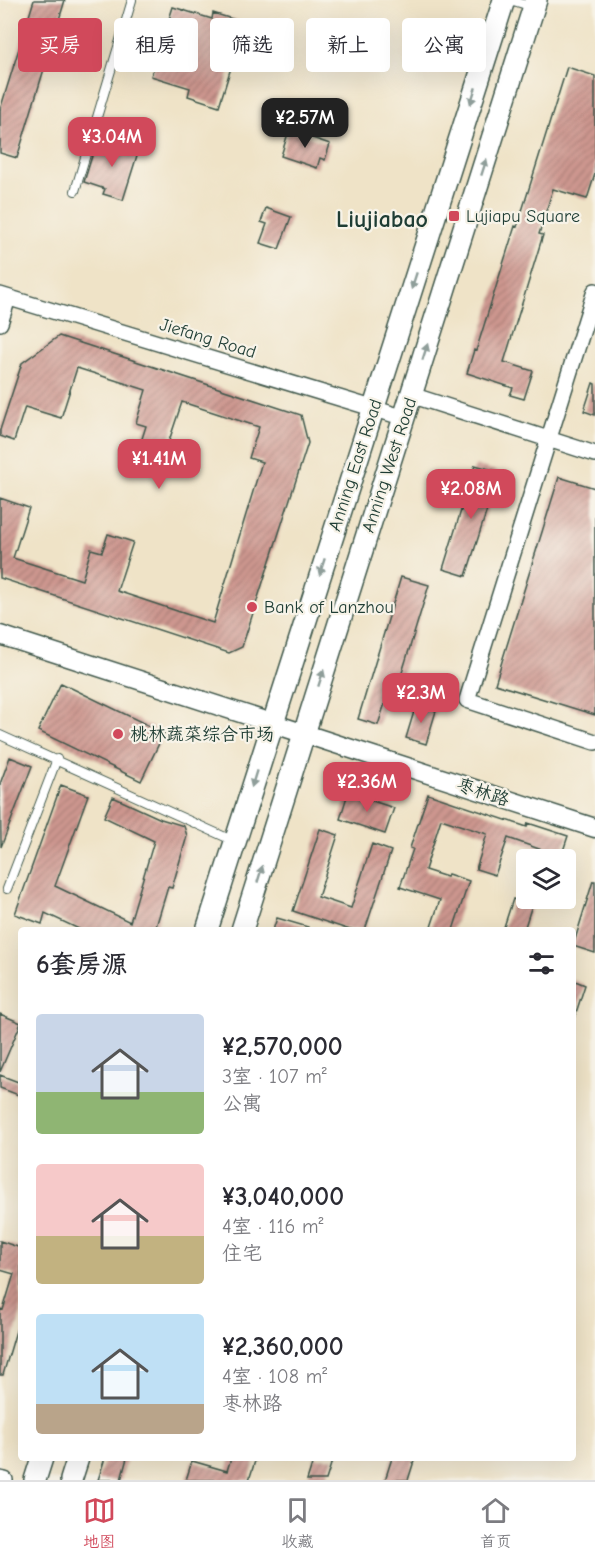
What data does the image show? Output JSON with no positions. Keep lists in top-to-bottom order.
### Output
{
  "streets": {
    "main road": ["Anning East Road", "Anning West Road"],
    "street": ["Jiefang Road", "枣林路"]
  },
  "crossings": [
    ["Jiefang Road", "Anning East Road"],
    ["Jiefang Road", "Anning West Road"],
    ["Anning East Road", "枣林路"],
    ["Anning West Road", "枣林路"]
  ],
  "one_way": ["Anning East Road", "Anning West Road"],
  "districts": ["Liujiabao"],
  "places": {
    "transit": ["Lujiapu Square"],
    "other": ["Bank of Lanzhou", "桃林蔬菜综合市场"]
  },
  "page": {
    "chip": [
      "买房",
      "租房",
      "筛选",
      "新上",
      "公寓"
    ],
    "price": [
      "¥2.57M",
      "¥3.04M",
      "¥1.41M",
      "¥2.08M",
      "¥2.3M",
      "¥2.36M"
    ],
    "heading": "6套房源",
    "list": [
      {
        "name": "¥2,570,000",
        "note": "3室 · 107 m² · 公寓"
      },
      {
        "name": "¥3,040,000",
        "note": "4室 · 116 m² · 住宅"
      },
      {
        "name": "¥2,360,000",
        "note": "4室 · 108 m² · 枣林路"
      }
    ],
    "tabs": ["地图", "收藏", "首页"]
  }
}
